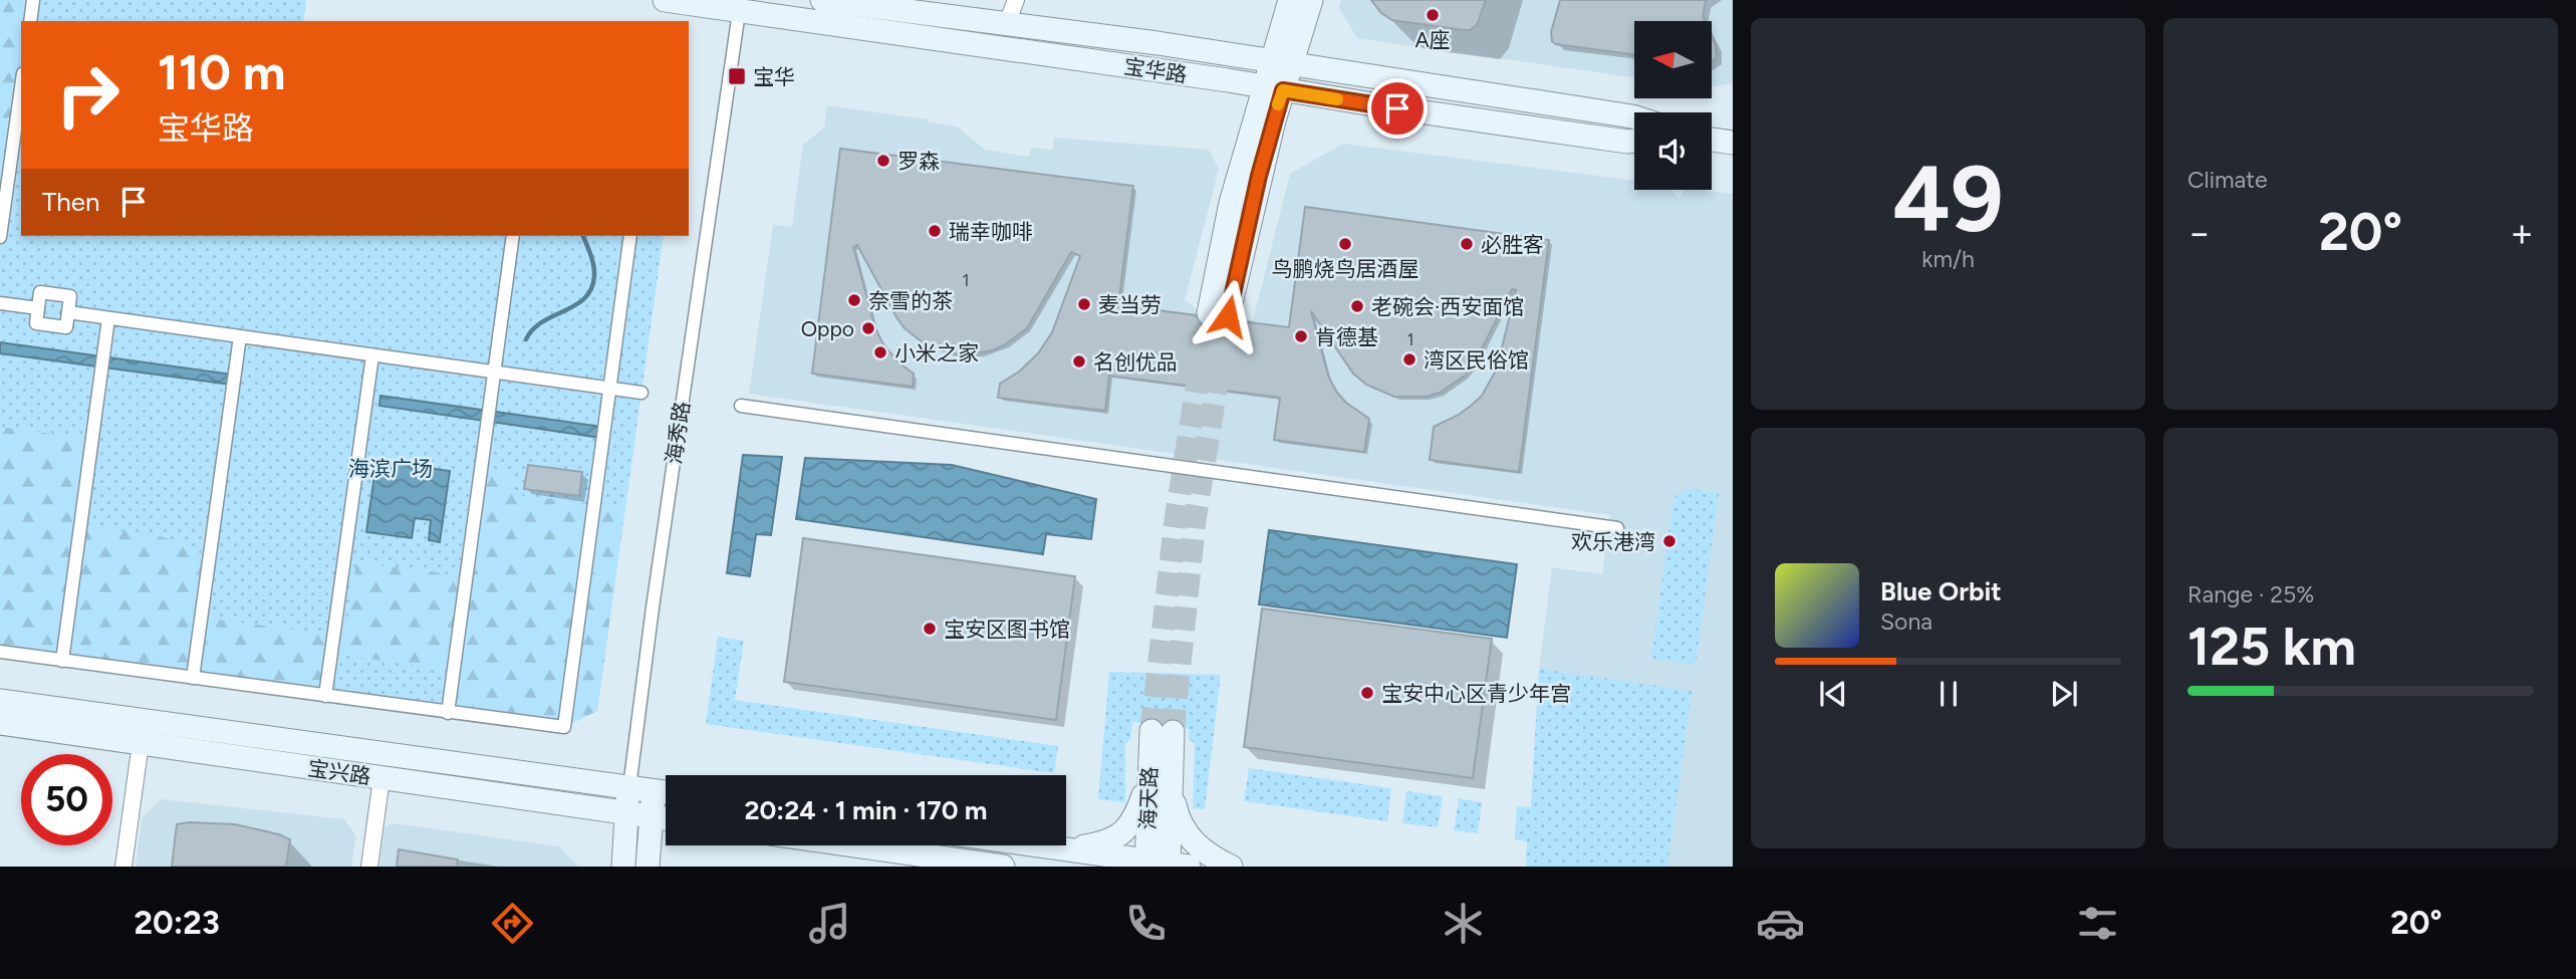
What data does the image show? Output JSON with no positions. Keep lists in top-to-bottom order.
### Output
{
  "streets": {
    "main road": [
      "宝华路",
      "海秀路",
      "宝兴路",
      "海天路"
    ]
  },
  "crossings": [
    ["宝华路", "海秀路"],
    ["海秀路", "宝兴路"]
  ],
  "parks": ["海滨广场"],
  "places": {
    "other": [
      "A座",
      "罗森",
      "瑞幸咖啡",
      "鸟鹏烧鸟居酒屋",
      "必胜客",
      "奈雪的茶",
      "麦当劳",
      "老碗会·西安面馆",
      "Oppo",
      "肯德基",
      "小米之家",
      "湾区民俗馆",
      "名创优品",
      "欢乐港湾",
      "宝安区图书馆",
      "宝安中心区青少年宫"
    ],
    "transit": ["宝华"]
  },
  "house_numbers": ["1", "1"],
  "north": "left",
  "page": {
    "tile": [
      ["49", "km/h"],
      "Climate",
      ["Range · 25%", "125 km"]
    ],
    "turn": ["110 m", "宝华路"],
    "then": "Then",
    "heat": ["−", "20°", "+"],
    "song": ["Blue Orbit", "Sona"],
    "limit": "50",
    "trip": "20:24 · 1 min · 170 m",
    "tabs": ["20:23", "20°"]
  }
}
